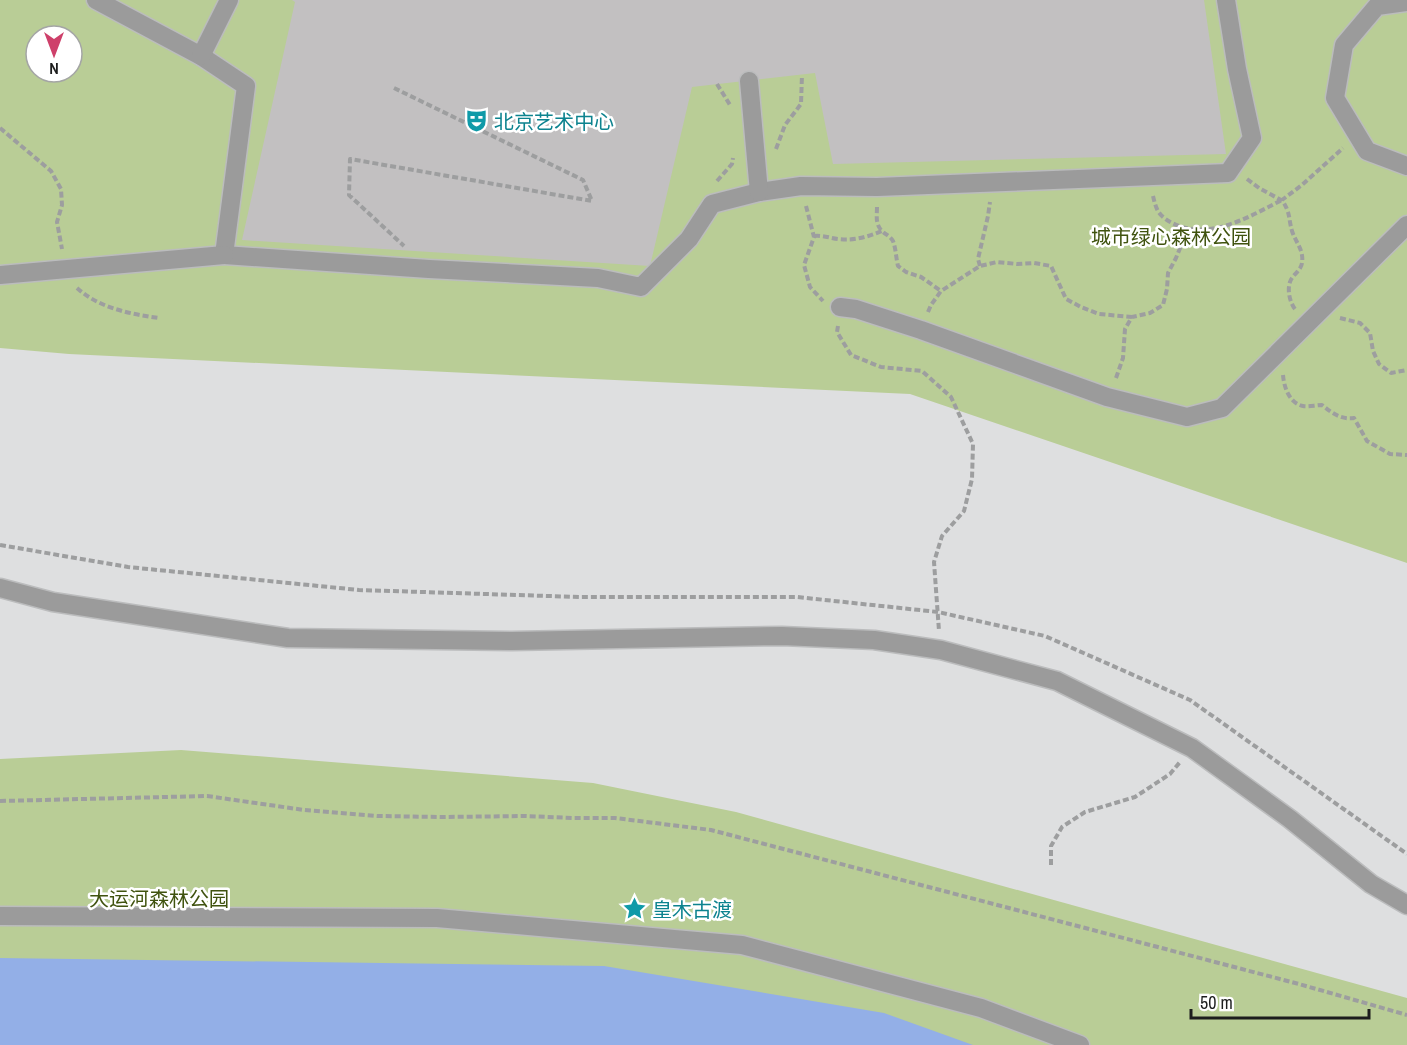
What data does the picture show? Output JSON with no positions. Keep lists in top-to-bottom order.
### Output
{
  "parks": ["城市绿心森林公园", "大运河森林公园"],
  "places": {
    "theatre": ["北京艺术中心"],
    "place": ["皇木古渡"]
  },
  "scale_bar": "50 m",
  "north": "bottom"
}
